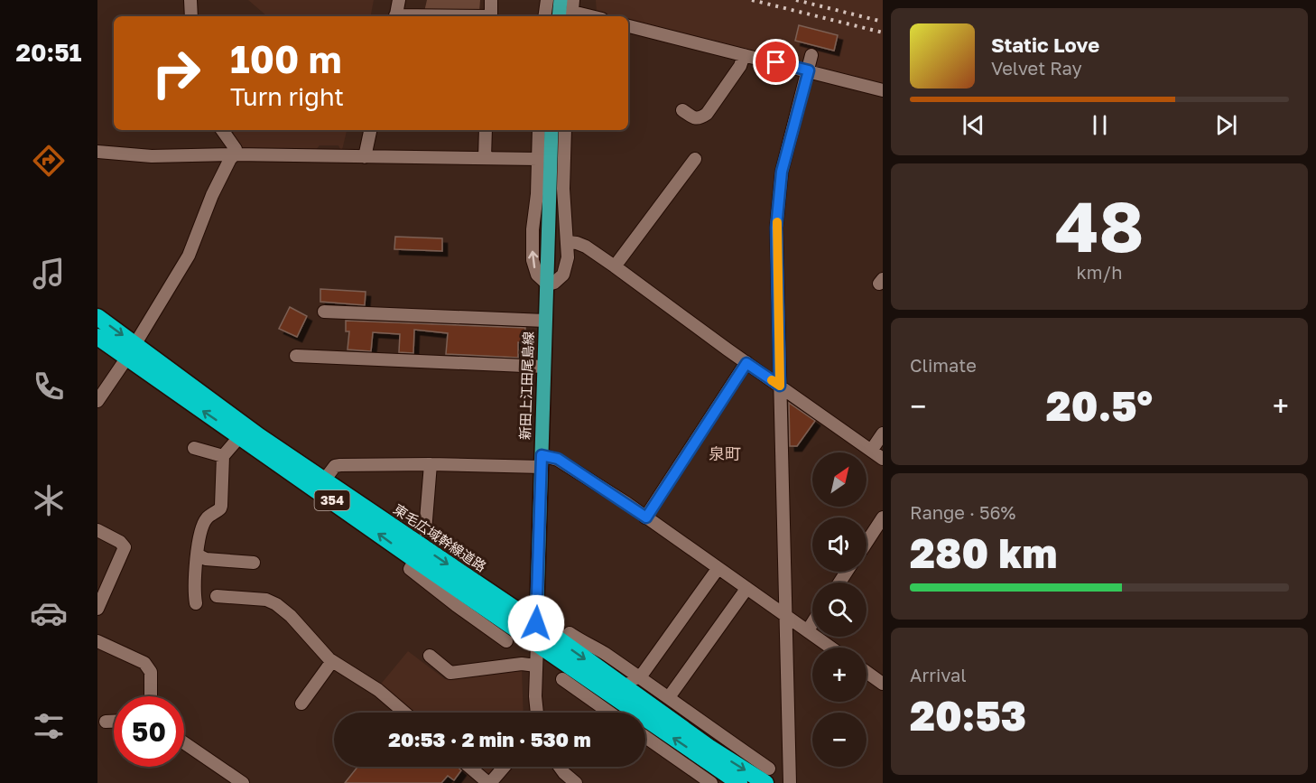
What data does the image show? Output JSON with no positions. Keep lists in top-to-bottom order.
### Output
{
  "streets": {
    "highway": ["354", "東毛広域幹線道路"],
    "main road": ["新田上江田尾島線"]
  },
  "crossings": [
    ["新田上江田尾島線", "354"],
    ["新田上江田尾島線", "東毛広域幹線道路"]
  ],
  "districts": ["泉町"],
  "north": "top right",
  "page": {
    "tabs": "20:51",
    "turn": ["100 m", "Turn right"],
    "song": ["Static Love", "Velvet Ray"],
    "tile": [
      ["48", "km/h"],
      "Climate",
      ["Range · 56%", "280 km"],
      ["Arrival", "20:53"]
    ],
    "heat": ["−", "20.5°", "+"],
    "map_buttons": ["+", "−"],
    "limit": "50",
    "trip": "20:53 · 2 min · 530 m"
  }
}
